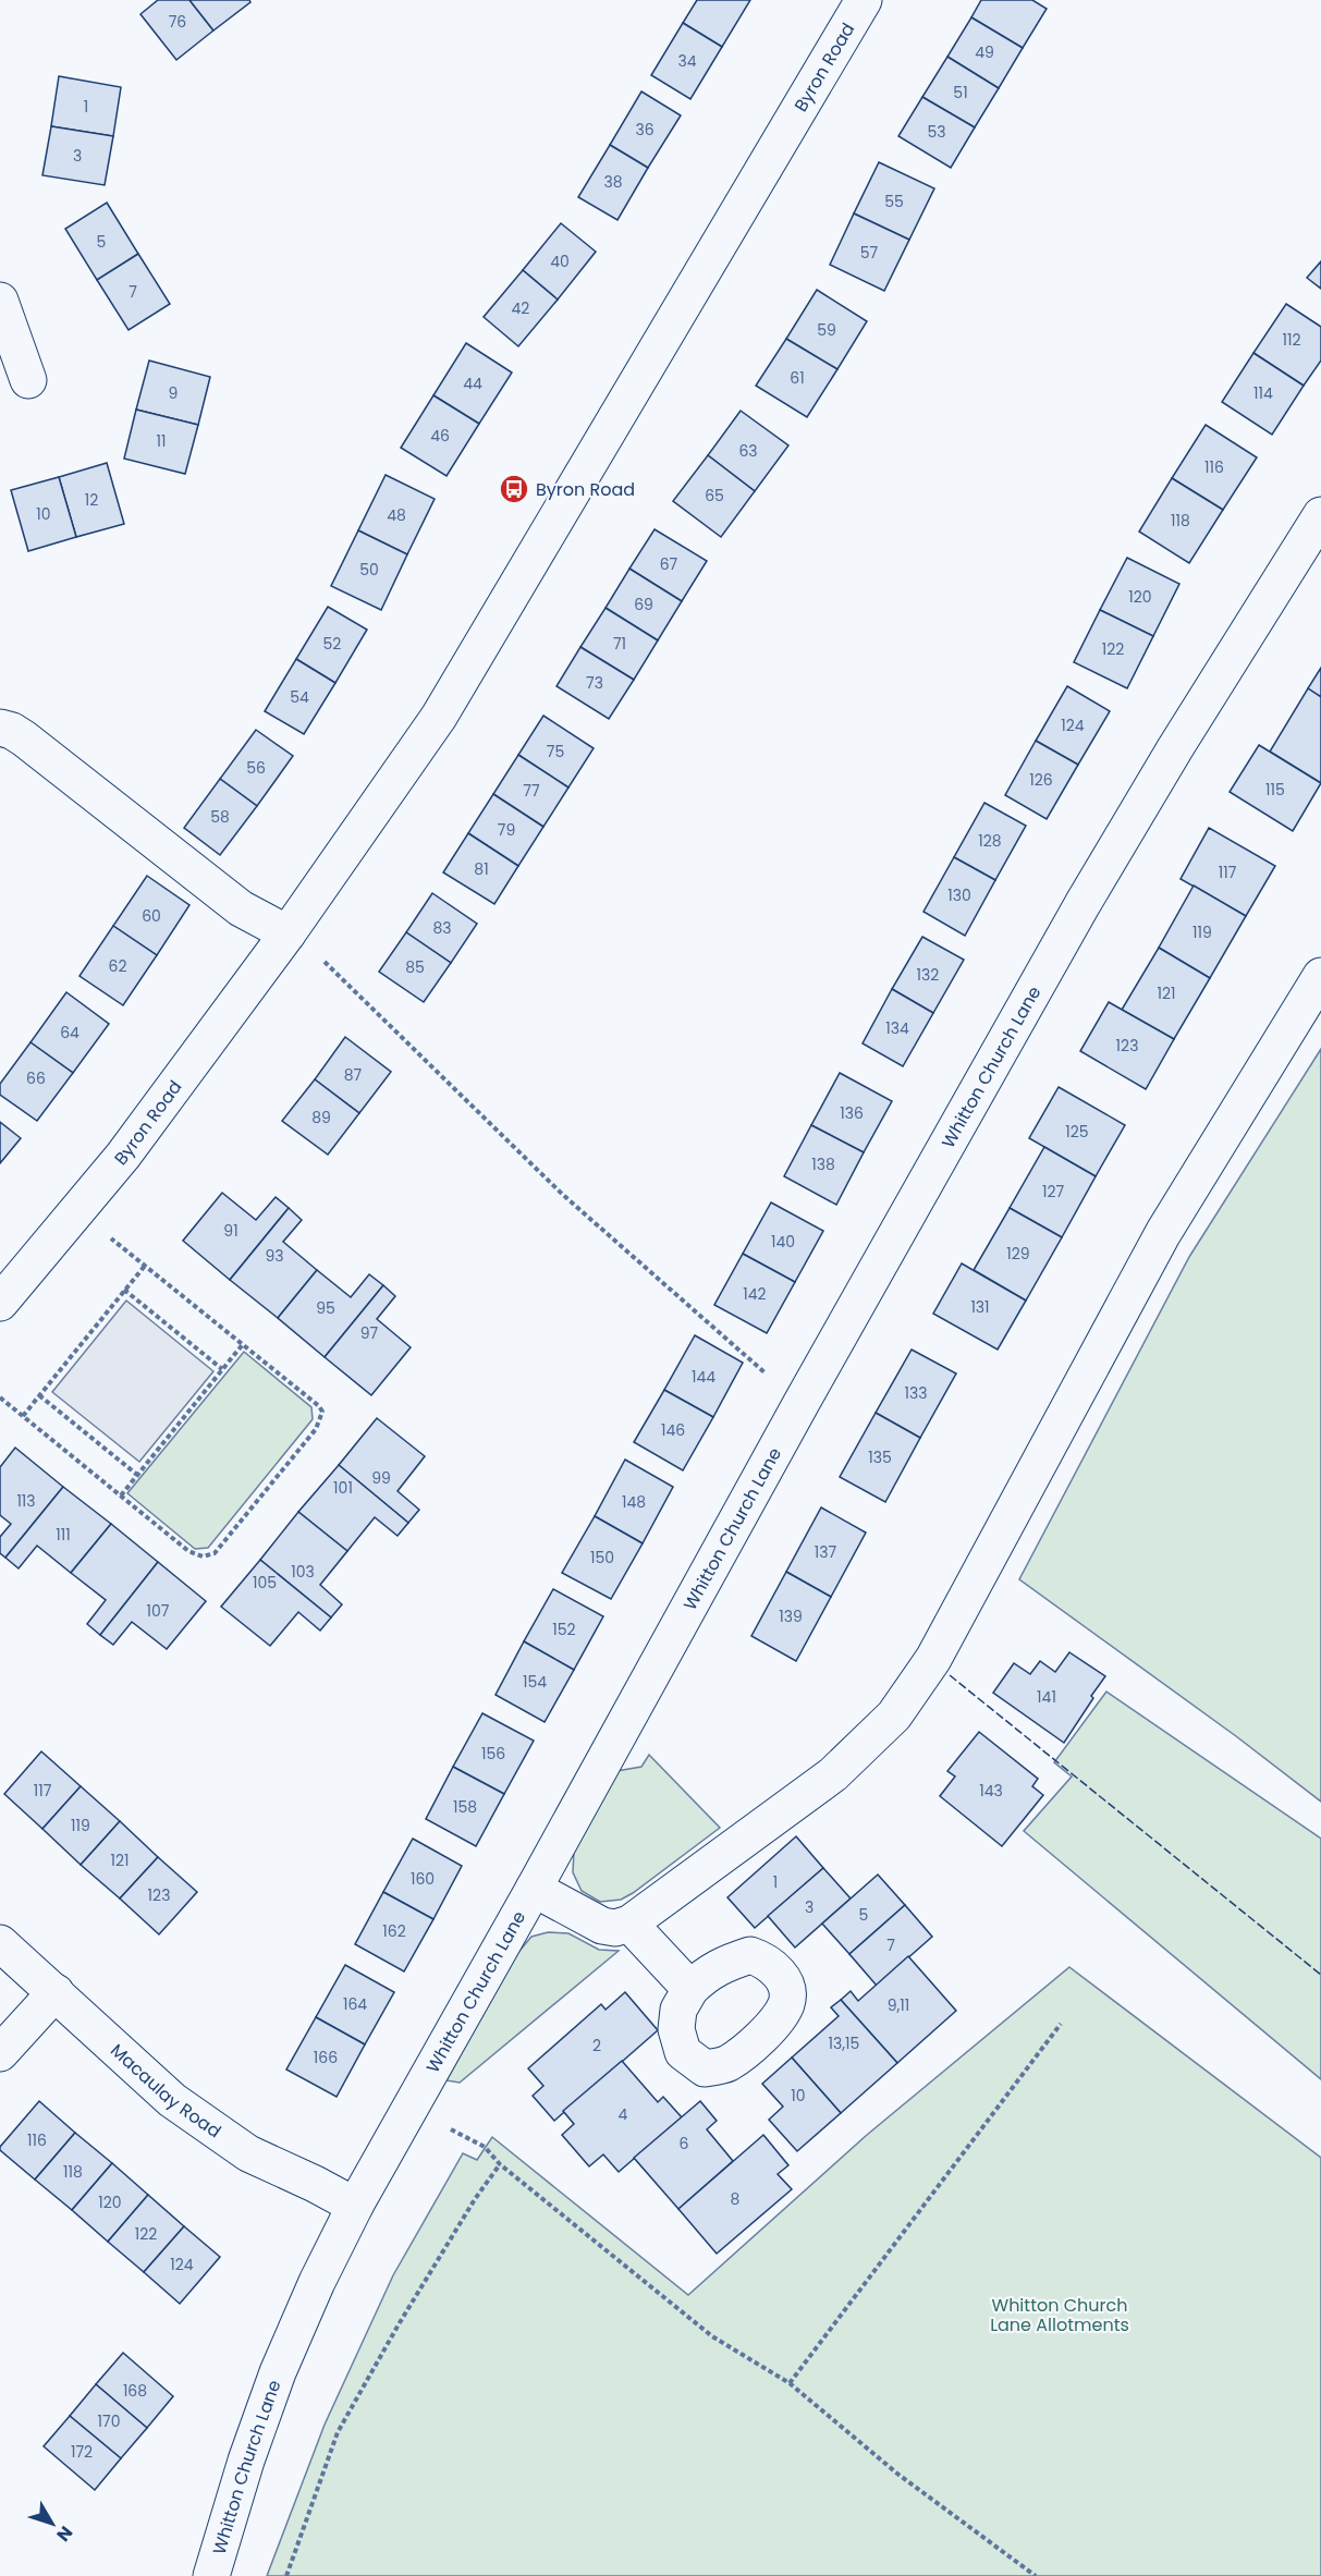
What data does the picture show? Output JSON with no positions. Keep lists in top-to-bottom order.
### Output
{
  "streets": {
    "street": ["Byron Road", "Whitton Church Lane", "Macaulay Road"]
  },
  "crossings": [
    ["Whitton Church Lane", "Macaulay Road"]
  ],
  "parks": ["Whitton Church Lane Allotments"],
  "places": {
    "bus stop": ["Byron Road"]
  },
  "house_numbers": [
    "76",
    "49",
    "34",
    "51",
    "1",
    "36",
    "53",
    "3",
    "38",
    "55",
    "5",
    "57",
    "40",
    "7",
    "42",
    "59",
    "112",
    "61",
    "44",
    "9",
    "114",
    "46",
    "11",
    "63",
    "116",
    "65",
    "12",
    "10",
    "48",
    "118",
    "67",
    "50",
    "120",
    "69",
    "52",
    "71",
    "122",
    "73",
    "54",
    "124",
    "75",
    "56",
    "126",
    "115",
    "77",
    "58",
    "79",
    "128",
    "81",
    "117",
    "130",
    "60",
    "83",
    "119",
    "62",
    "85",
    "132",
    "121",
    "134",
    "64",
    "123",
    "87",
    "66",
    "136",
    "89",
    "125",
    "138",
    "127",
    "91",
    "140",
    "129",
    "93",
    "142",
    "131",
    "95",
    "97",
    "144",
    "133",
    "146",
    "135",
    "99",
    "101",
    "113",
    "148",
    "111",
    "137",
    "150",
    "103",
    "105",
    "107",
    "139",
    "152",
    "154",
    "141",
    "156",
    "117",
    "143",
    "158",
    "119",
    "121",
    "160",
    "1",
    "123",
    "3",
    "5",
    "162",
    "7",
    "164",
    "9,11",
    "13,15",
    "2",
    "166",
    "10",
    "4",
    "116",
    "6",
    "118",
    "8",
    "120",
    "122",
    "124",
    "168",
    "170",
    "172"
  ],
  "north": "bottom right"
}
